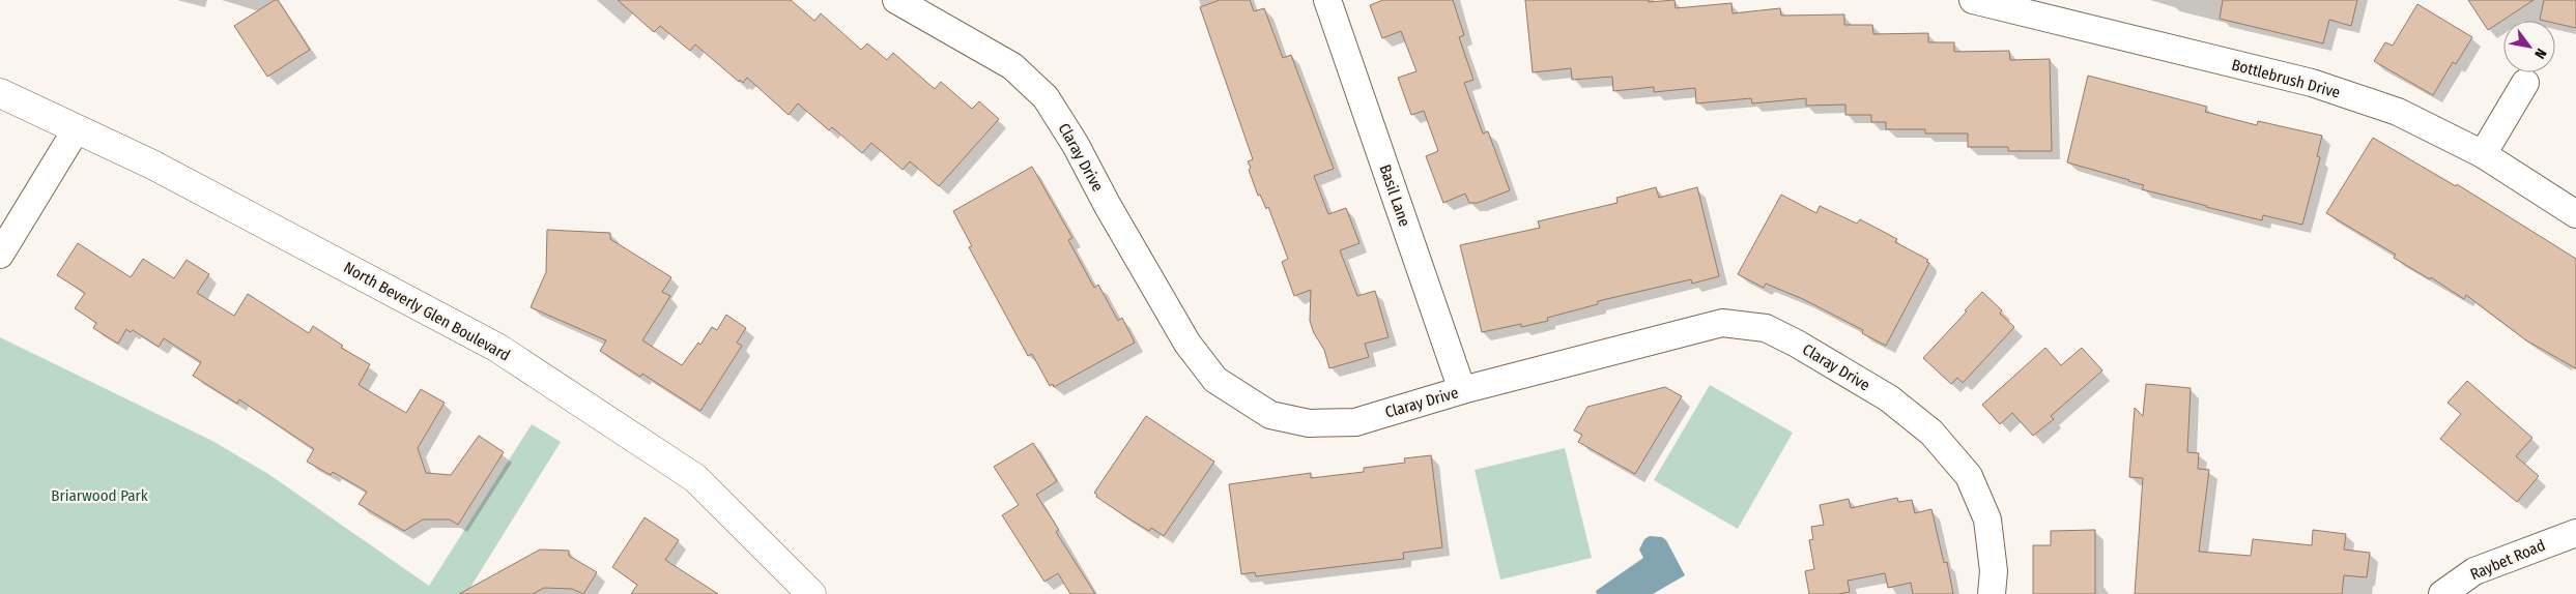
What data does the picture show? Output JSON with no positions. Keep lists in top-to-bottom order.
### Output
{
  "streets": {
    "main road": ["North Beverly Glen Boulevard"],
    "street": [
      "Bottlebrush Drive",
      "Claray Drive",
      "Basil Lane",
      "Raybet Road"
    ]
  },
  "crossings": [
    ["Claray Drive", "Basil Lane"]
  ],
  "parks": ["Briarwood Park"],
  "north": "bottom right"
}
